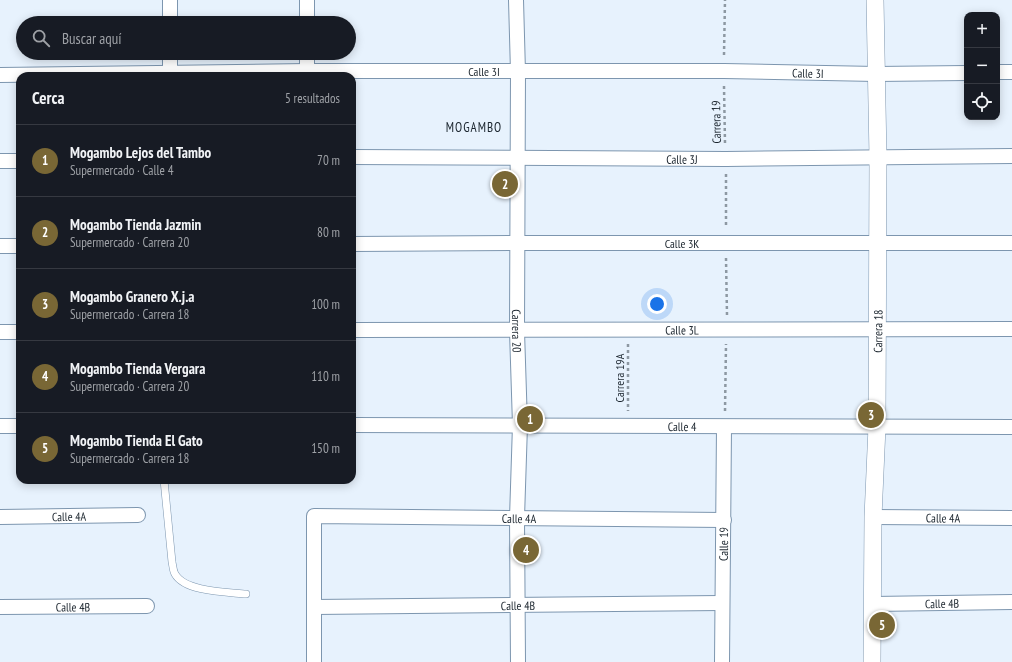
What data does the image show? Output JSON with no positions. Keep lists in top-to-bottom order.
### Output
{
  "streets": {
    "street": [
      "Calle 3I",
      "Calle 3J",
      "Calle 3K",
      "Calle 3L",
      "Carrera 20",
      "Carrera 18",
      "Calle 4",
      "Calle 4A",
      "Calle 19",
      "Calle 4B"
    ],
    "path": ["Carrera 19", "Carrera 19A"]
  },
  "crossings": [
    ["Calle 3I", "Carrera 19"],
    ["Calle 3I", "Carrera 20"],
    ["Calle 3I", "Carrera 18"],
    ["Carrera 19", "Calle 3J"],
    ["Carrera 19", "Calle 3K"],
    ["Calle 3J", "Carrera 20"],
    ["Calle 3J", "Carrera 18"],
    ["Calle 3K", "Carrera 20"],
    ["Calle 3K", "Carrera 18"],
    ["Calle 3L", "Carrera 20"],
    ["Calle 3L", "Carrera 18"],
    ["Calle 3L", "Carrera 19A"],
    ["Carrera 20", "Calle 4"],
    ["Carrera 20", "Calle 4A"],
    ["Carrera 20", "Calle 4B"],
    ["Carrera 18", "Calle 4"],
    ["Carrera 18", "Calle 4A"],
    ["Carrera 18", "Calle 4B"],
    ["Carrera 19A", "Calle 4"],
    ["Calle 4", "Calle 19"],
    ["Calle 4A", "Calle 19"],
    ["Calle 4A", "Calle 4B"],
    ["Calle 19", "Calle 4B"]
  ],
  "districts": ["MOGAMBO"],
  "page": {
    "map_buttons": ["+", "−"],
    "search": "Buscar aquí",
    "heading": ["Cerca", "5 resultados"],
    "list": [
      {
        "mark": "1",
        "name": "Mogambo Lejos del Tambo",
        "note": "Supermercado · Calle 4",
        "value": "70 m"
      },
      {
        "mark": "2",
        "name": "Mogambo Tienda Jazmin",
        "note": "Supermercado · Carrera 20",
        "value": "80 m"
      },
      {
        "mark": "3",
        "name": "Mogambo Granero X.j.a",
        "note": "Supermercado · Carrera 18",
        "value": "100 m"
      },
      {
        "mark": "4",
        "name": "Mogambo Tienda Vergara",
        "note": "Supermercado · Carrera 20",
        "value": "110 m"
      },
      {
        "mark": "5",
        "name": "Mogambo Tienda El Gato",
        "note": "Supermercado · Carrera 18",
        "value": "150 m"
      }
    ],
    "pins": [
      "2",
      "3",
      "1",
      "4",
      "5"
    ]
  }
}
